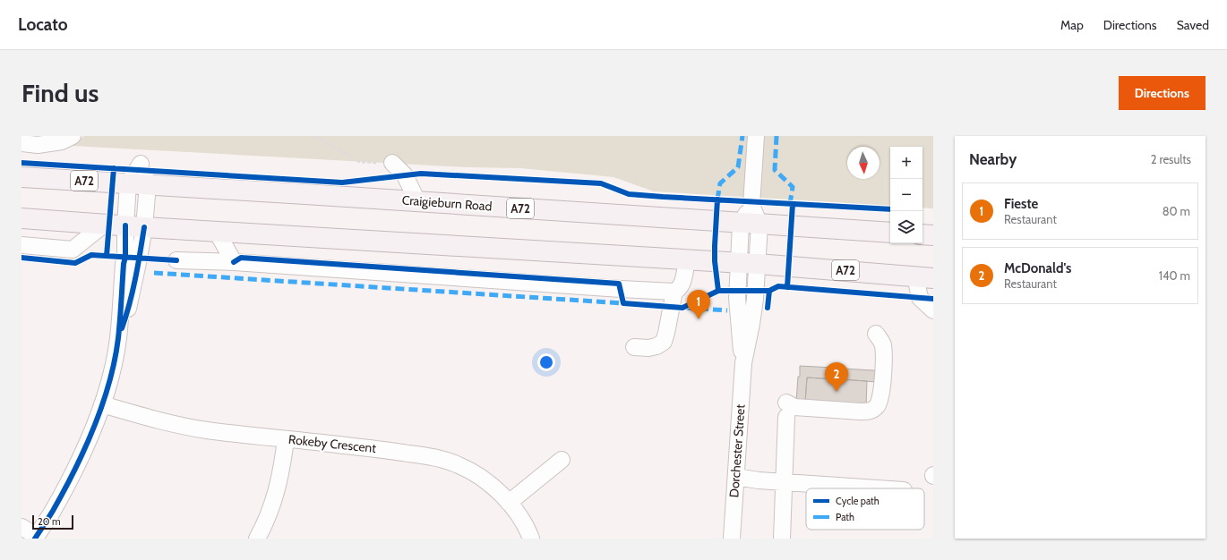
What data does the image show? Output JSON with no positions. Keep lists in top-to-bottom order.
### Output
{
  "streets": {
    "main road": ["A72", "Craigieburn Road"],
    "street": ["Rokeby Crescent", "Dorchester Street"]
  },
  "crossings": [
    ["A72", "Dorchester Street"],
    ["Craigieburn Road", "Dorchester Street"]
  ],
  "legend": ["Cycle path", "Path"],
  "scale_bar": "20 m",
  "north": "bottom",
  "page": {
    "header": "Locato",
    "nav": ["Map", "Directions", "Saved"],
    "buttons": "Directions",
    "title": "Find us",
    "heading": ["Nearby", "2 results"],
    "map_buttons": ["+", "−"],
    "list": [
      {
        "mark": "1",
        "name": "Fieste",
        "note": "Restaurant",
        "value": "80 m"
      },
      {
        "mark": "2",
        "name": "McDonald's",
        "note": "Restaurant",
        "value": "140 m"
      }
    ],
    "pins": ["1", "2"],
    "scale": "20 m"
  }
}
